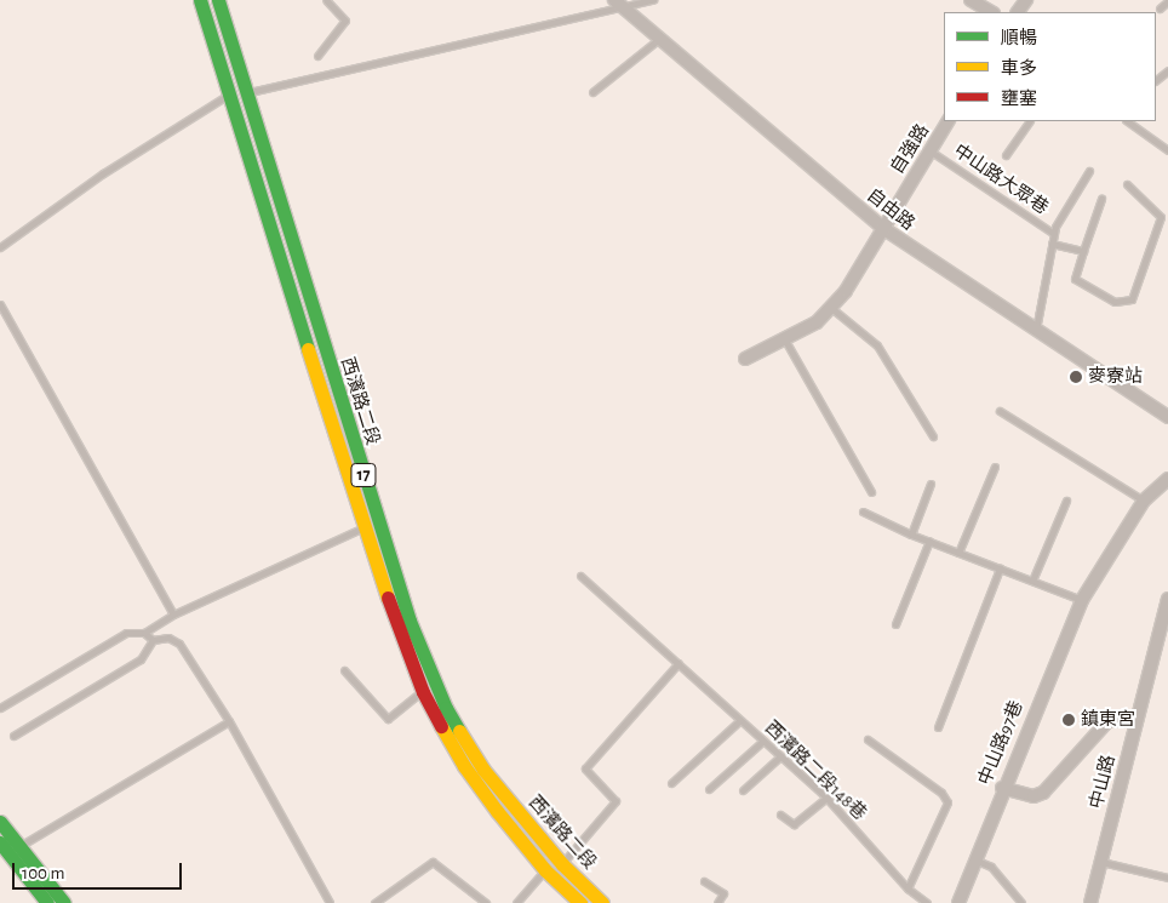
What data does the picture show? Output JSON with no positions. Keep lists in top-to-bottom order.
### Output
{
  "streets": {
    "main road": ["西濱路二段", "17"],
    "street": [
      "自強路",
      "自由路",
      "中山路97巷",
      "中山路"
    ],
    "lane": ["中山路大眾巷", "西濱路二段148巷"]
  },
  "crossings": [
    ["自強路", "中山路大眾巷"],
    ["自強路", "自由路"]
  ],
  "places": ["麥寮站", "鎮東宮"],
  "legend": ["順暢", "車多", "壅塞"],
  "scale_bar": "100 m"
}
